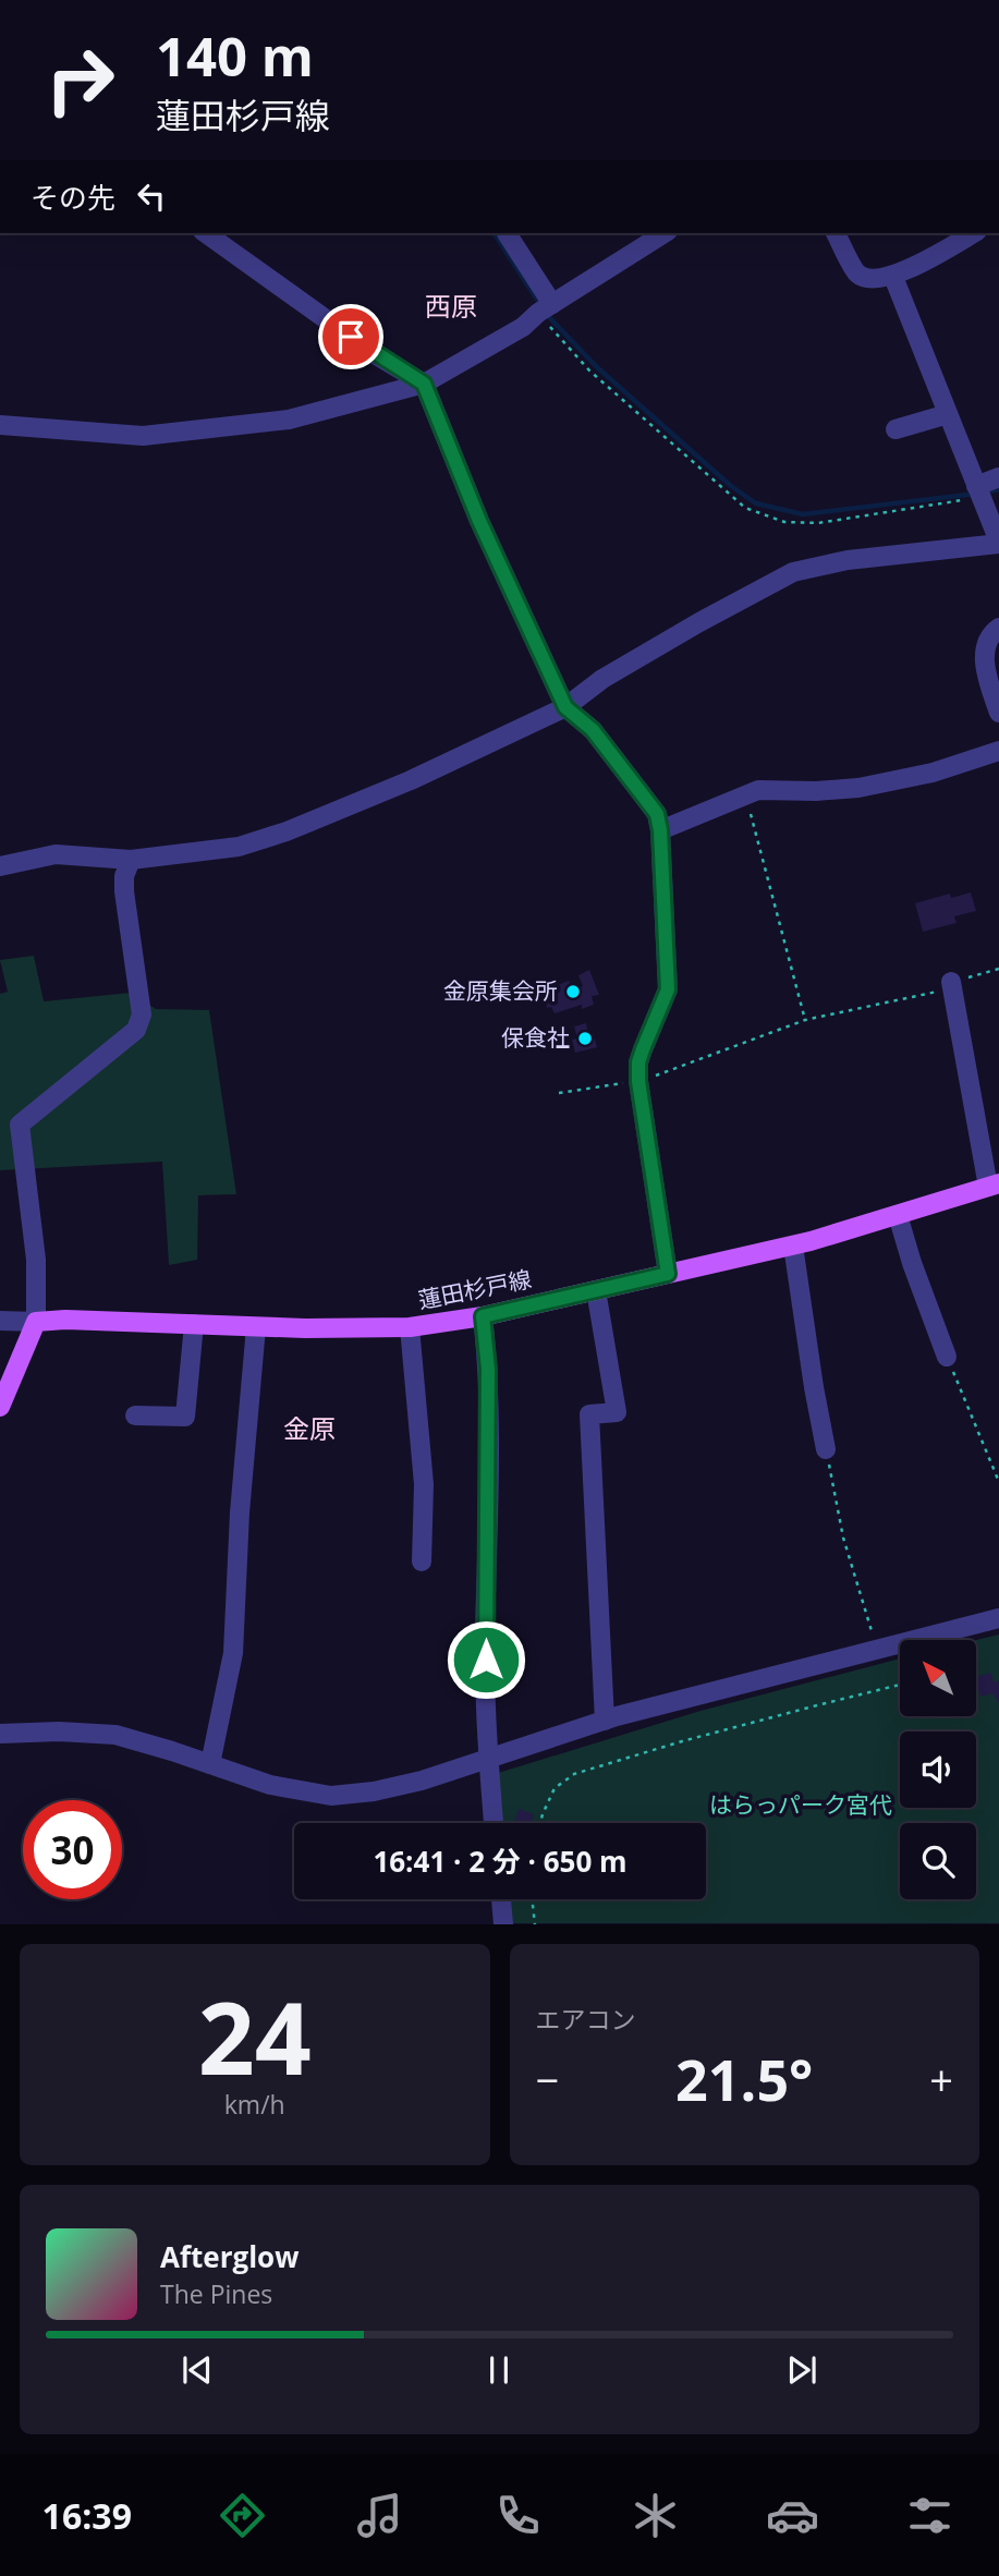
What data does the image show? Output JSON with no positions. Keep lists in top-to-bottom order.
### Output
{
  "streets": {
    "main road": ["蓮田杉戸線"]
  },
  "districts": ["西原", "金原"],
  "parks": ["はらっパーク宮代"],
  "places": ["金原集会所", "保食社"],
  "north": "top left",
  "page": {
    "turn": ["140 m", "蓮田杉戸線"],
    "then": "その先",
    "limit": "30",
    "trip": "16:41 · 2 分 · 650 m",
    "tile": [
      ["24", "km/h"],
      "エアコン"
    ],
    "heat": ["−", "21.5°", "+"],
    "song": ["Afterglow", "The Pines"],
    "tabs": "16:39"
  }
}
